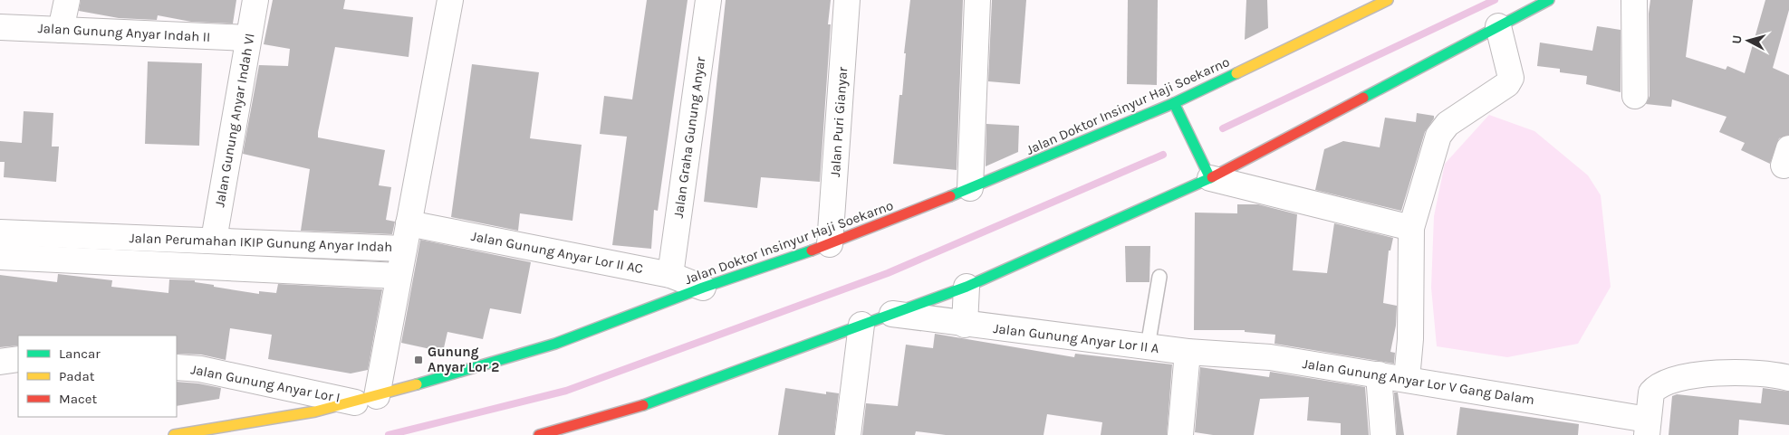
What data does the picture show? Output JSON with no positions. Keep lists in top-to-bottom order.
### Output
{
  "streets": {
    "main road": ["Jalan Doktor Insinyur Haji Soekarno"],
    "street": [
      "Jalan Gunung Anyar Indah II",
      "Jalan Gunung Anyar Indah VI",
      "Jalan Puri Gianyar",
      "Jalan Graha Gunung Anyar",
      "Jalan Perumahan IKIP Gunung Anyar Indah",
      "Jalan Gunung Anyar Lor II AC",
      "Jalan Gunung Anyar Lor II A",
      "Jalan Gunung Anyar Lor V Gang Dalam",
      "Jalan Gunung Anyar Lor I"
    ]
  },
  "crossings": [
    ["Jalan Gunung Anyar Indah II", "Jalan Gunung Anyar Indah VI"],
    ["Jalan Doktor Insinyur Haji Soekarno", "Jalan Puri Gianyar"],
    ["Jalan Doktor Insinyur Haji Soekarno", "Jalan Gunung Anyar Lor II AC"],
    ["Jalan Doktor Insinyur Haji Soekarno", "Jalan Gunung Anyar Lor I"],
    ["Jalan Gunung Anyar Indah VI", "Jalan Perumahan IKIP Gunung Anyar Indah"],
    ["Jalan Graha Gunung Anyar", "Jalan Gunung Anyar Lor II AC"],
    ["Jalan Perumahan IKIP Gunung Anyar Indah", "Jalan Gunung Anyar Lor II AC"],
    ["Jalan Gunung Anyar Lor II A", "Jalan Gunung Anyar Lor V Gang Dalam"]
  ],
  "places": {
    "transit": ["Gunung Anyar Lor 2"]
  },
  "legend": ["Lancar", "Padat", "Macet"],
  "north": "left"
}
